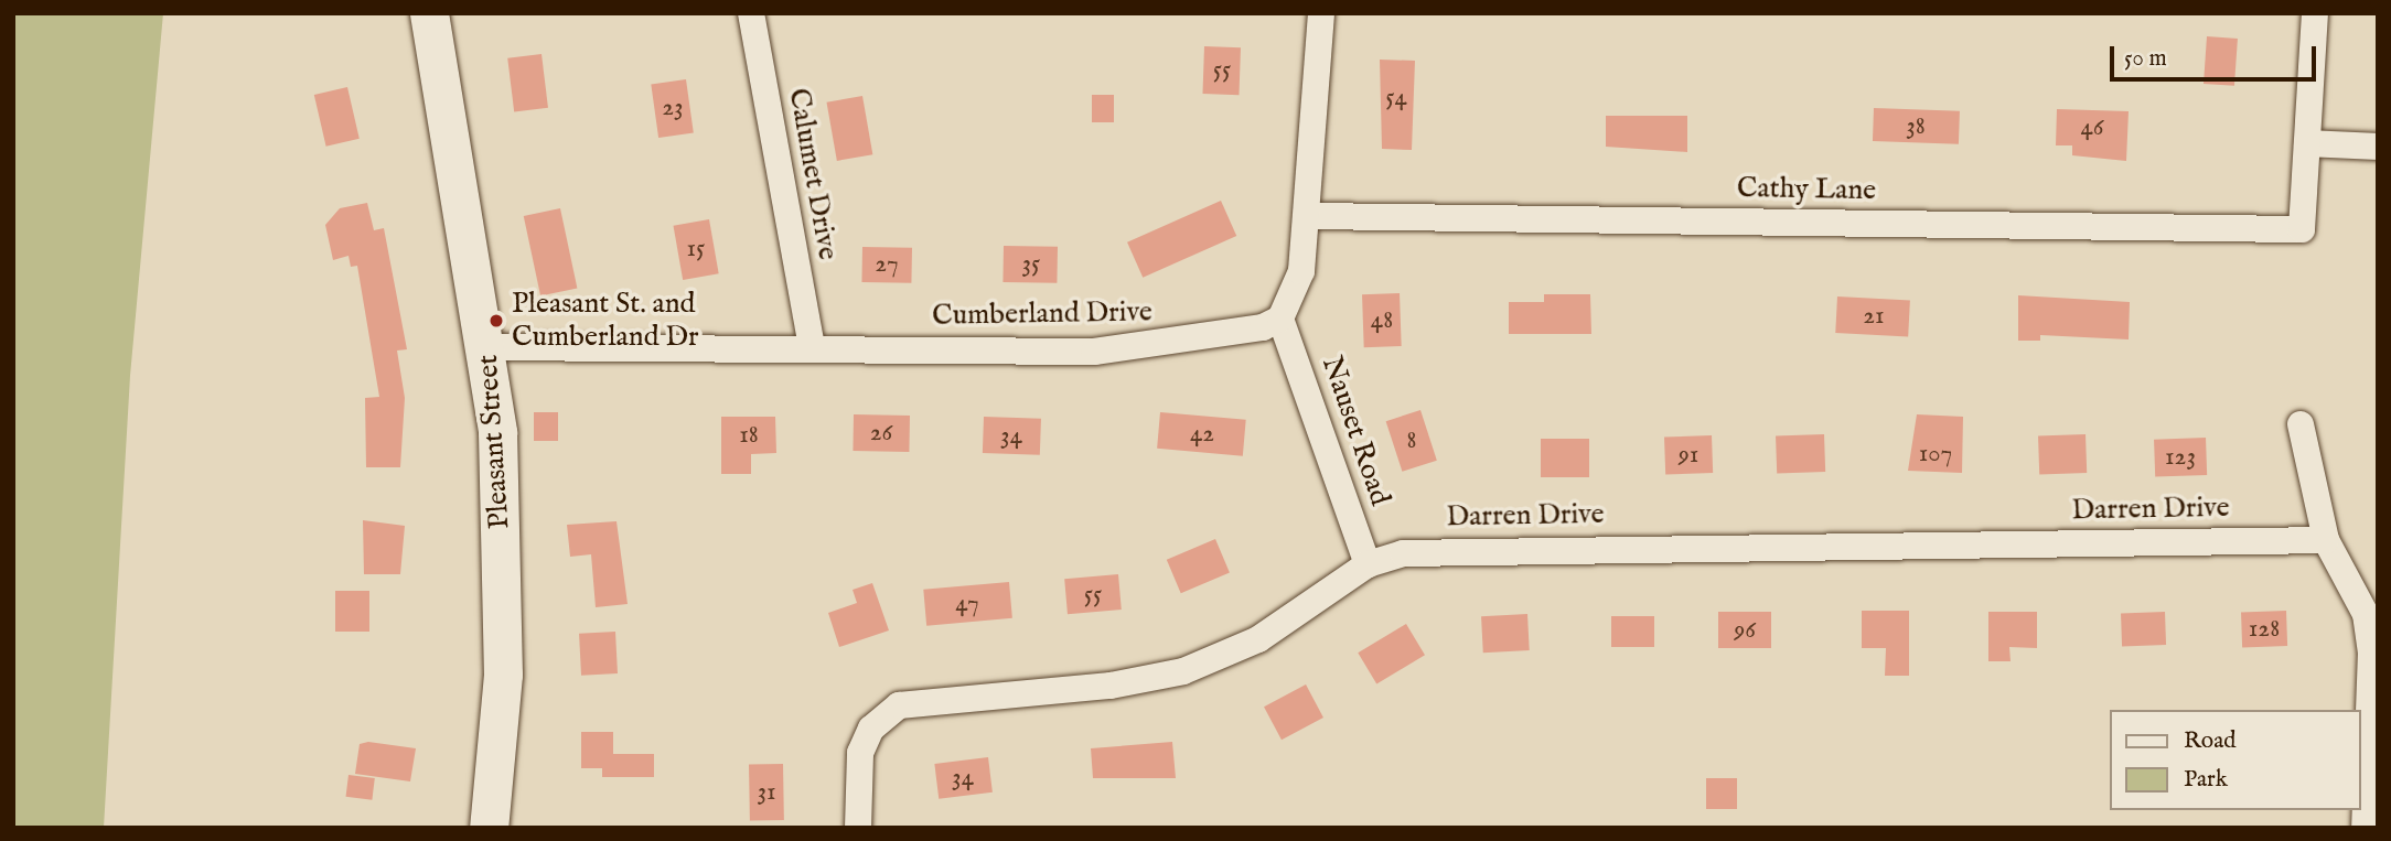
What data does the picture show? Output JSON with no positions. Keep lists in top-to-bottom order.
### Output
{
  "streets": {
    "main road": ["Pleasant Street"],
    "street": [
      "Calumet Drive",
      "Cathy Lane",
      "Cumberland Drive",
      "Nauset Road",
      "Darren Drive"
    ]
  },
  "crossings": [
    ["Calumet Drive", "Cumberland Drive"],
    ["Cumberland Drive", "Nauset Road"],
    ["Cumberland Drive", "Pleasant Street"],
    ["Nauset Road", "Darren Drive"]
  ],
  "places": ["Pleasant St. and Cumberland Dr"],
  "house_numbers": [
    "55",
    "54",
    "23",
    "38",
    "46",
    "15",
    "27",
    "35",
    "21",
    "48",
    "26",
    "42",
    "18",
    "34",
    "8",
    "107",
    "91",
    "123",
    "55",
    "47",
    "128",
    "96",
    "34",
    "31"
  ],
  "legend": ["Road", "Park"],
  "scale_bar": "50 m"
}
